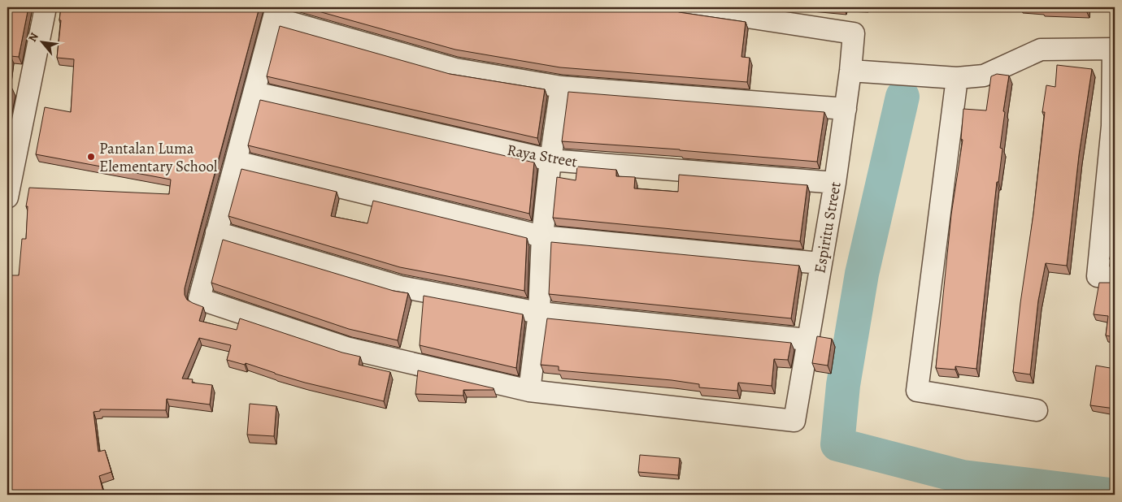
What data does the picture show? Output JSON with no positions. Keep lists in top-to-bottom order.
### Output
{
  "streets": {
    "street": ["Raya Street", "Espiritu Street"]
  },
  "crossings": [
    ["Raya Street", "Espiritu Street"]
  ],
  "places": ["Pantalan Luma Elementary School"],
  "north": "top left"
}
